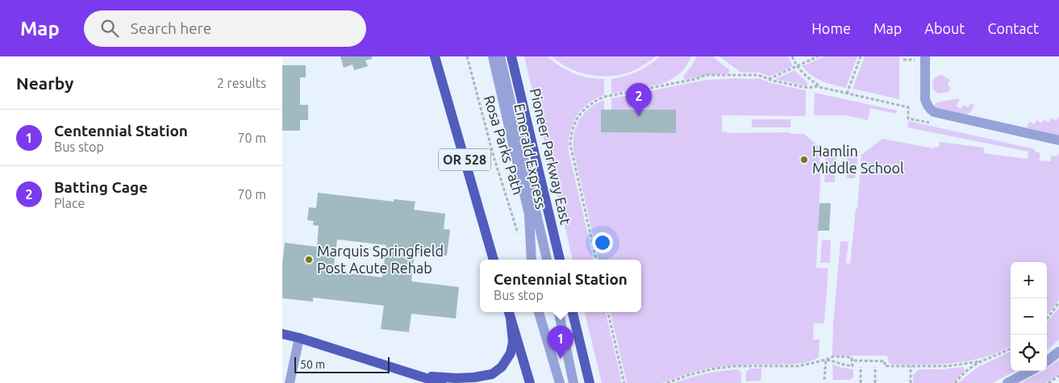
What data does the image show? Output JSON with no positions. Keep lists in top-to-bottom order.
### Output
{
  "streets": {
    "main road": ["Pioneer Parkway East", "OR 528"],
    "street": ["Emerald Express"],
    "path": ["Rosa Parks Path"]
  },
  "places": ["Hamlin Middle School", "Marquis Springfield Post Acute Rehab"],
  "scale_bar": "50 m",
  "page": {
    "header": "Map",
    "search": "Search here",
    "nav": [
      "Home",
      "Map",
      "About",
      "Contact"
    ],
    "heading": ["Nearby", "2 results"],
    "pins": ["2", "1"],
    "list": [
      {
        "mark": "1",
        "name": "Centennial Station",
        "note": "Bus stop",
        "value": "70 m"
      },
      {
        "mark": "2",
        "name": "Batting Cage",
        "note": "Place",
        "value": "70 m"
      }
    ],
    "popup": ["Centennial Station", "Bus stop"],
    "map_buttons": ["+", "−"],
    "scale": "50 m"
  }
}
